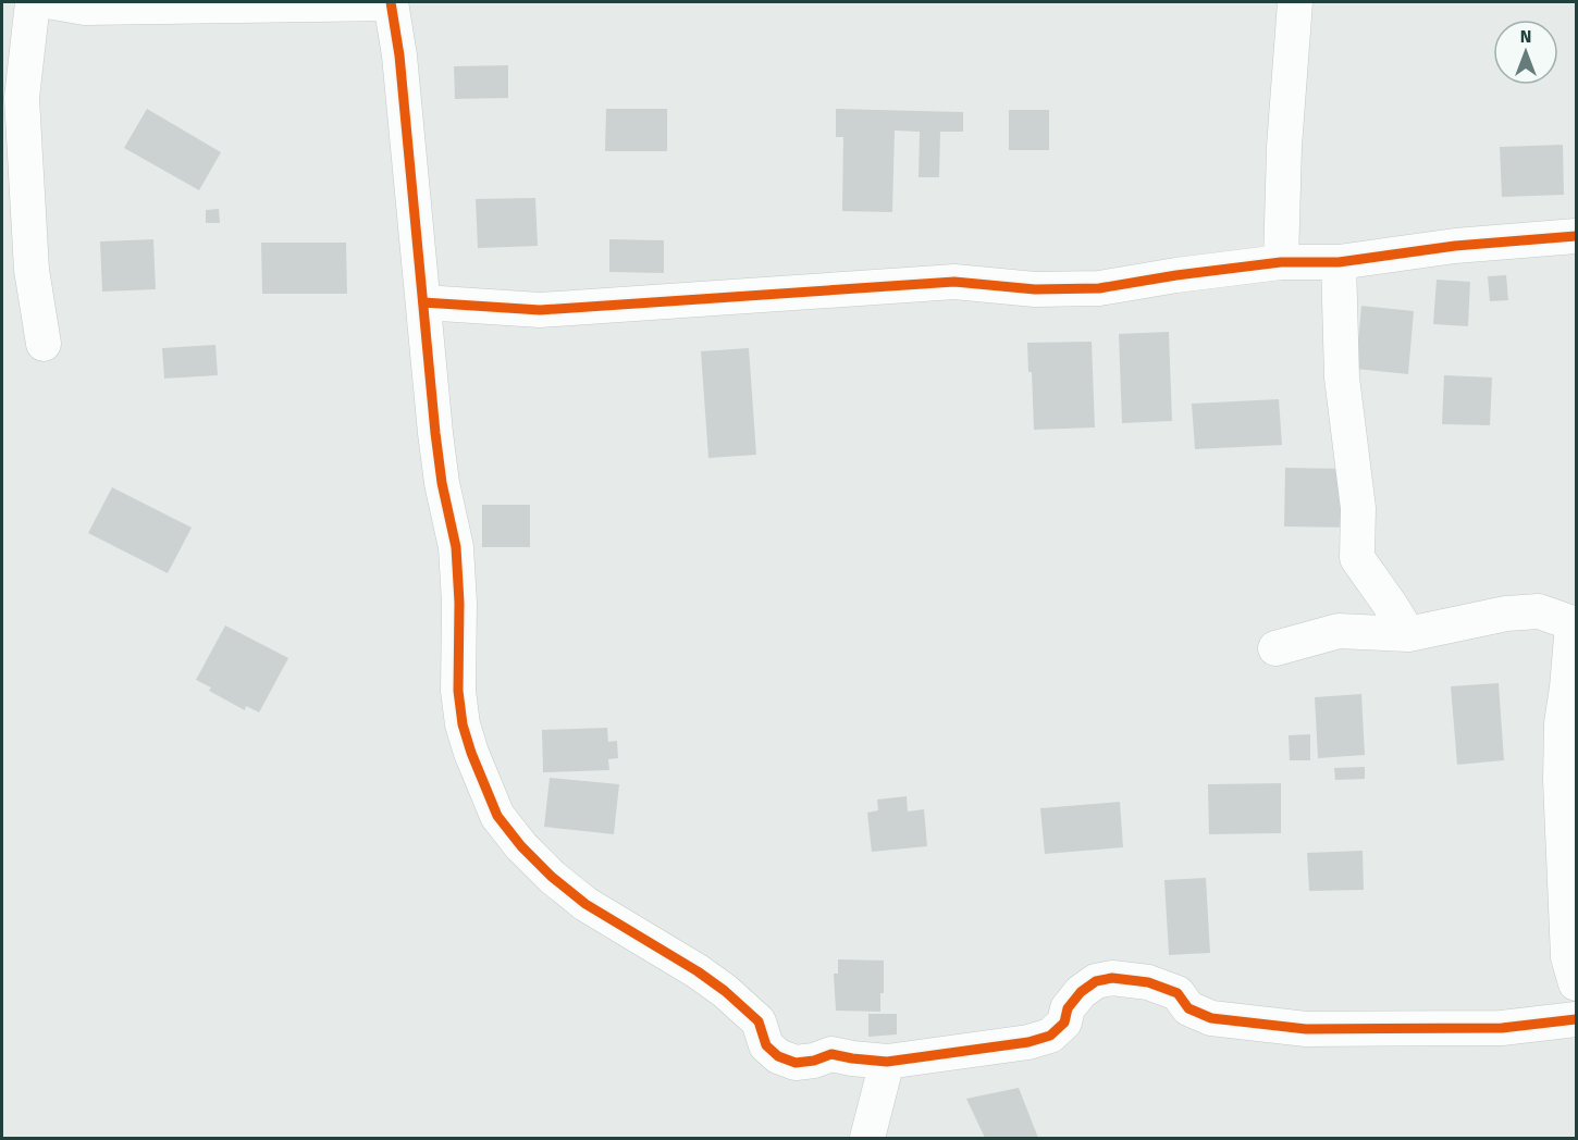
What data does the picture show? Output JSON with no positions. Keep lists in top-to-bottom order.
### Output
{
  "north": "top"
}
